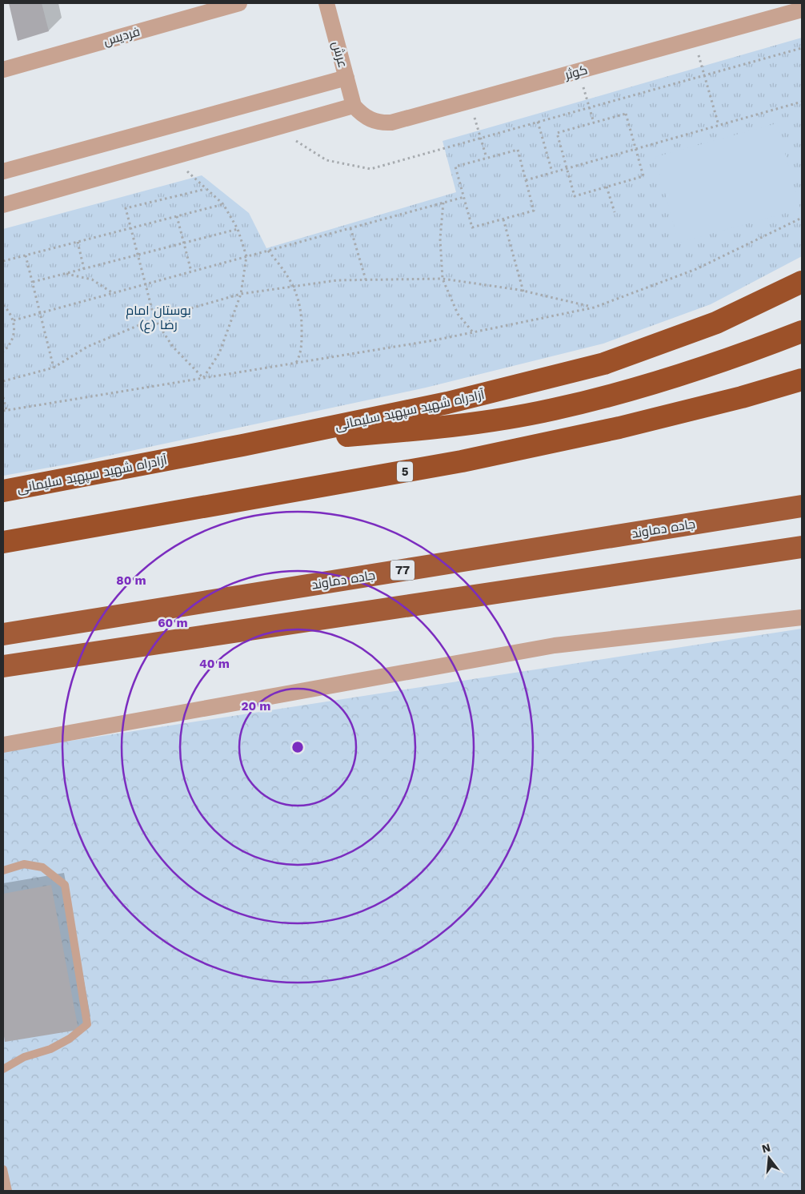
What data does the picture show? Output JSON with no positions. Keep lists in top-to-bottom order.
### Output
{
  "streets": {
    "highway": [
      "آزادراه شهید سپهبد سلیمانی",
      "5",
      "جاده دماوند",
      "77"
    ],
    "street": ["فردیس", "عرش", "کوثر"]
  },
  "crossings": [
    ["عرش", "کوثر"]
  ],
  "parks": ["بوستان امام رضا (ع)"],
  "north": "top",
  "rings": [
    "80 m",
    "60 m",
    "40 m",
    "20 m"
  ]
}
